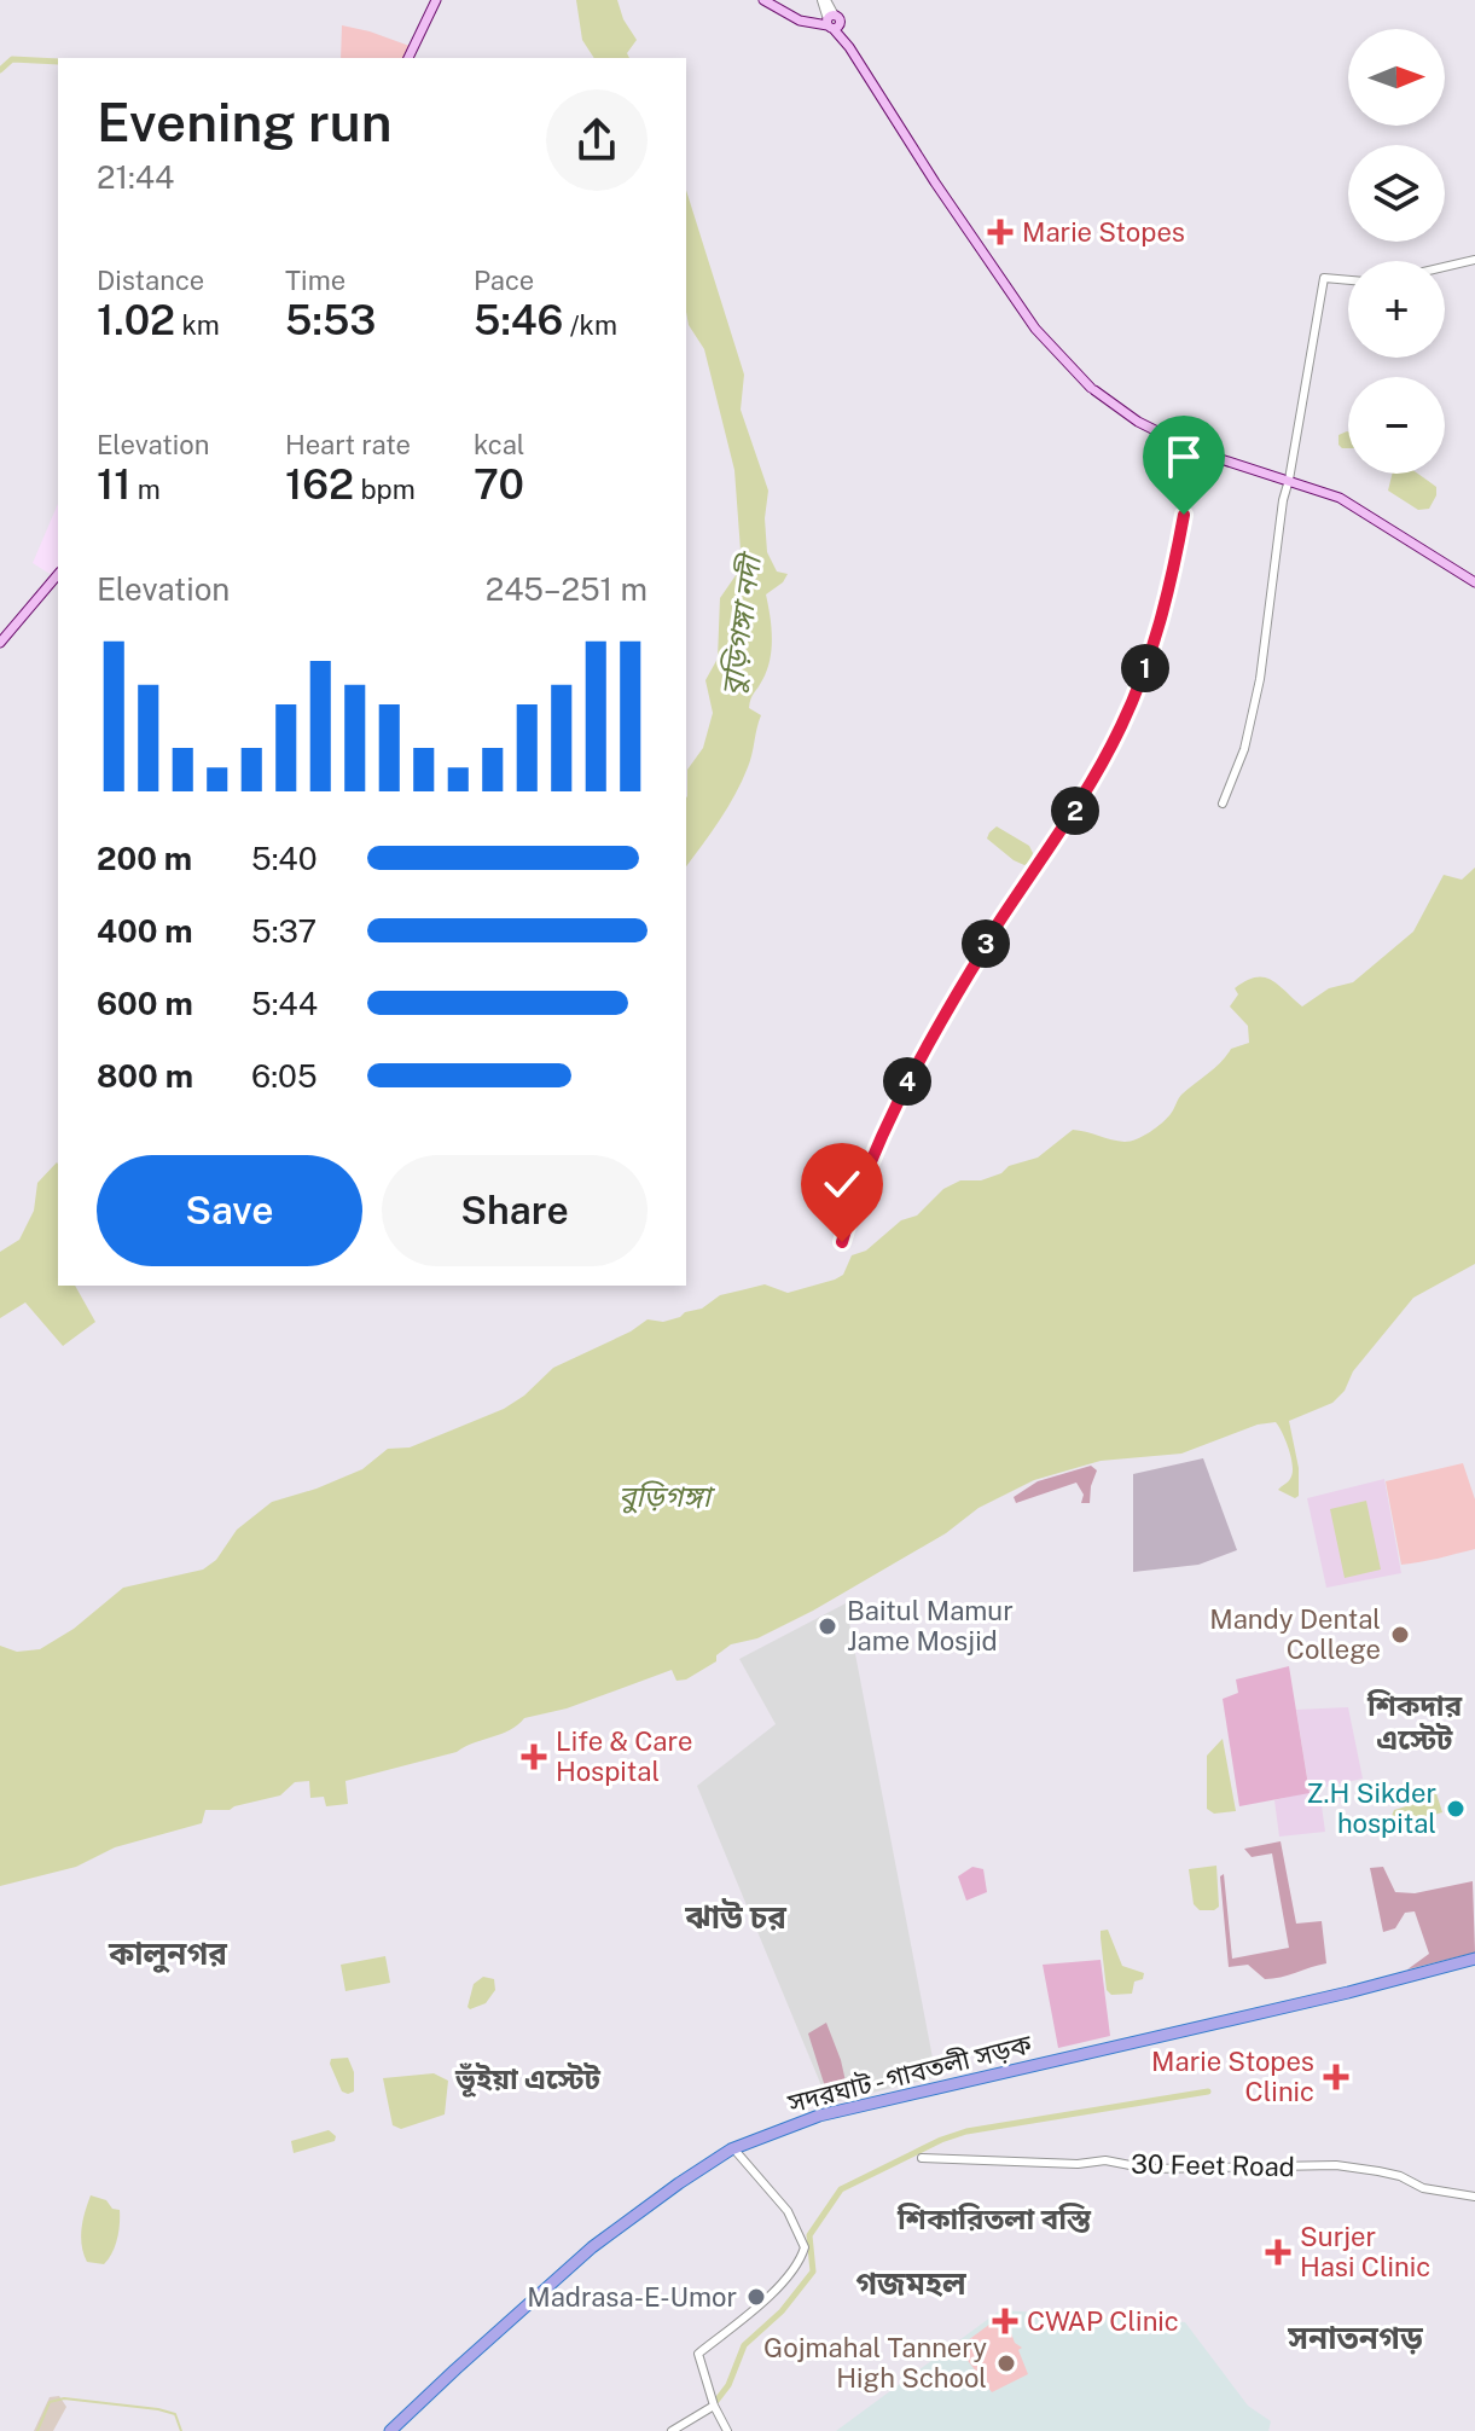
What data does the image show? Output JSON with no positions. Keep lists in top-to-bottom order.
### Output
{
  "streets": {
    "highway": ["সদরঘাট - গাবতলী সড়ক"],
    "street": ["30 Feet Road"]
  },
  "districts": [
    "শিকদার এস্টেট",
    "ঝাউ চর",
    "কালুনগর",
    "ভূঁইয়া এস্টেট",
    "শিকারিতলা বস্তি",
    "গজমহল",
    "সনাতনগড়"
  ],
  "water": ["বুড়িগঙ্গা নদী", "বুড়িগঙ্গা"],
  "places": {
    "health": [
      "Marie Stopes",
      "Life & Care Hospital",
      "Marie Stopes Clinic",
      "Surjer Hasi Clinic",
      "CWAP Clinic"
    ],
    "other": [
      "Baitul Mamur Jame Mosjid",
      "Mandy Dental College",
      "Z.H Sikder hospital",
      "Madrasa-E-Umor",
      "Gojmahal Tannery High School"
    ]
  },
  "north": "right",
  "page": {
    "map_buttons": ["+", "−"],
    "heading": ["Evening run", "21:44"],
    "stats": [
      ["Distance", "1.02 km"],
      ["Time", "5:53"],
      ["Pace", "5:46 /km"],
      ["Elevation", "11 m"],
      ["Heart rate", "162 bpm"],
      ["kcal", "70"]
    ],
    "chart": ["Elevation", "245–251 m"],
    "pins": [
      "1",
      "2",
      "3",
      "4"
    ],
    "list": [
      {
        "name": "200 m",
        "note": "5:40"
      },
      {
        "name": "400 m",
        "note": "5:37"
      },
      {
        "name": "600 m",
        "note": "5:44"
      },
      {
        "name": "800 m",
        "note": "6:05"
      }
    ],
    "buttons": ["Save", "Share"]
  }
}
